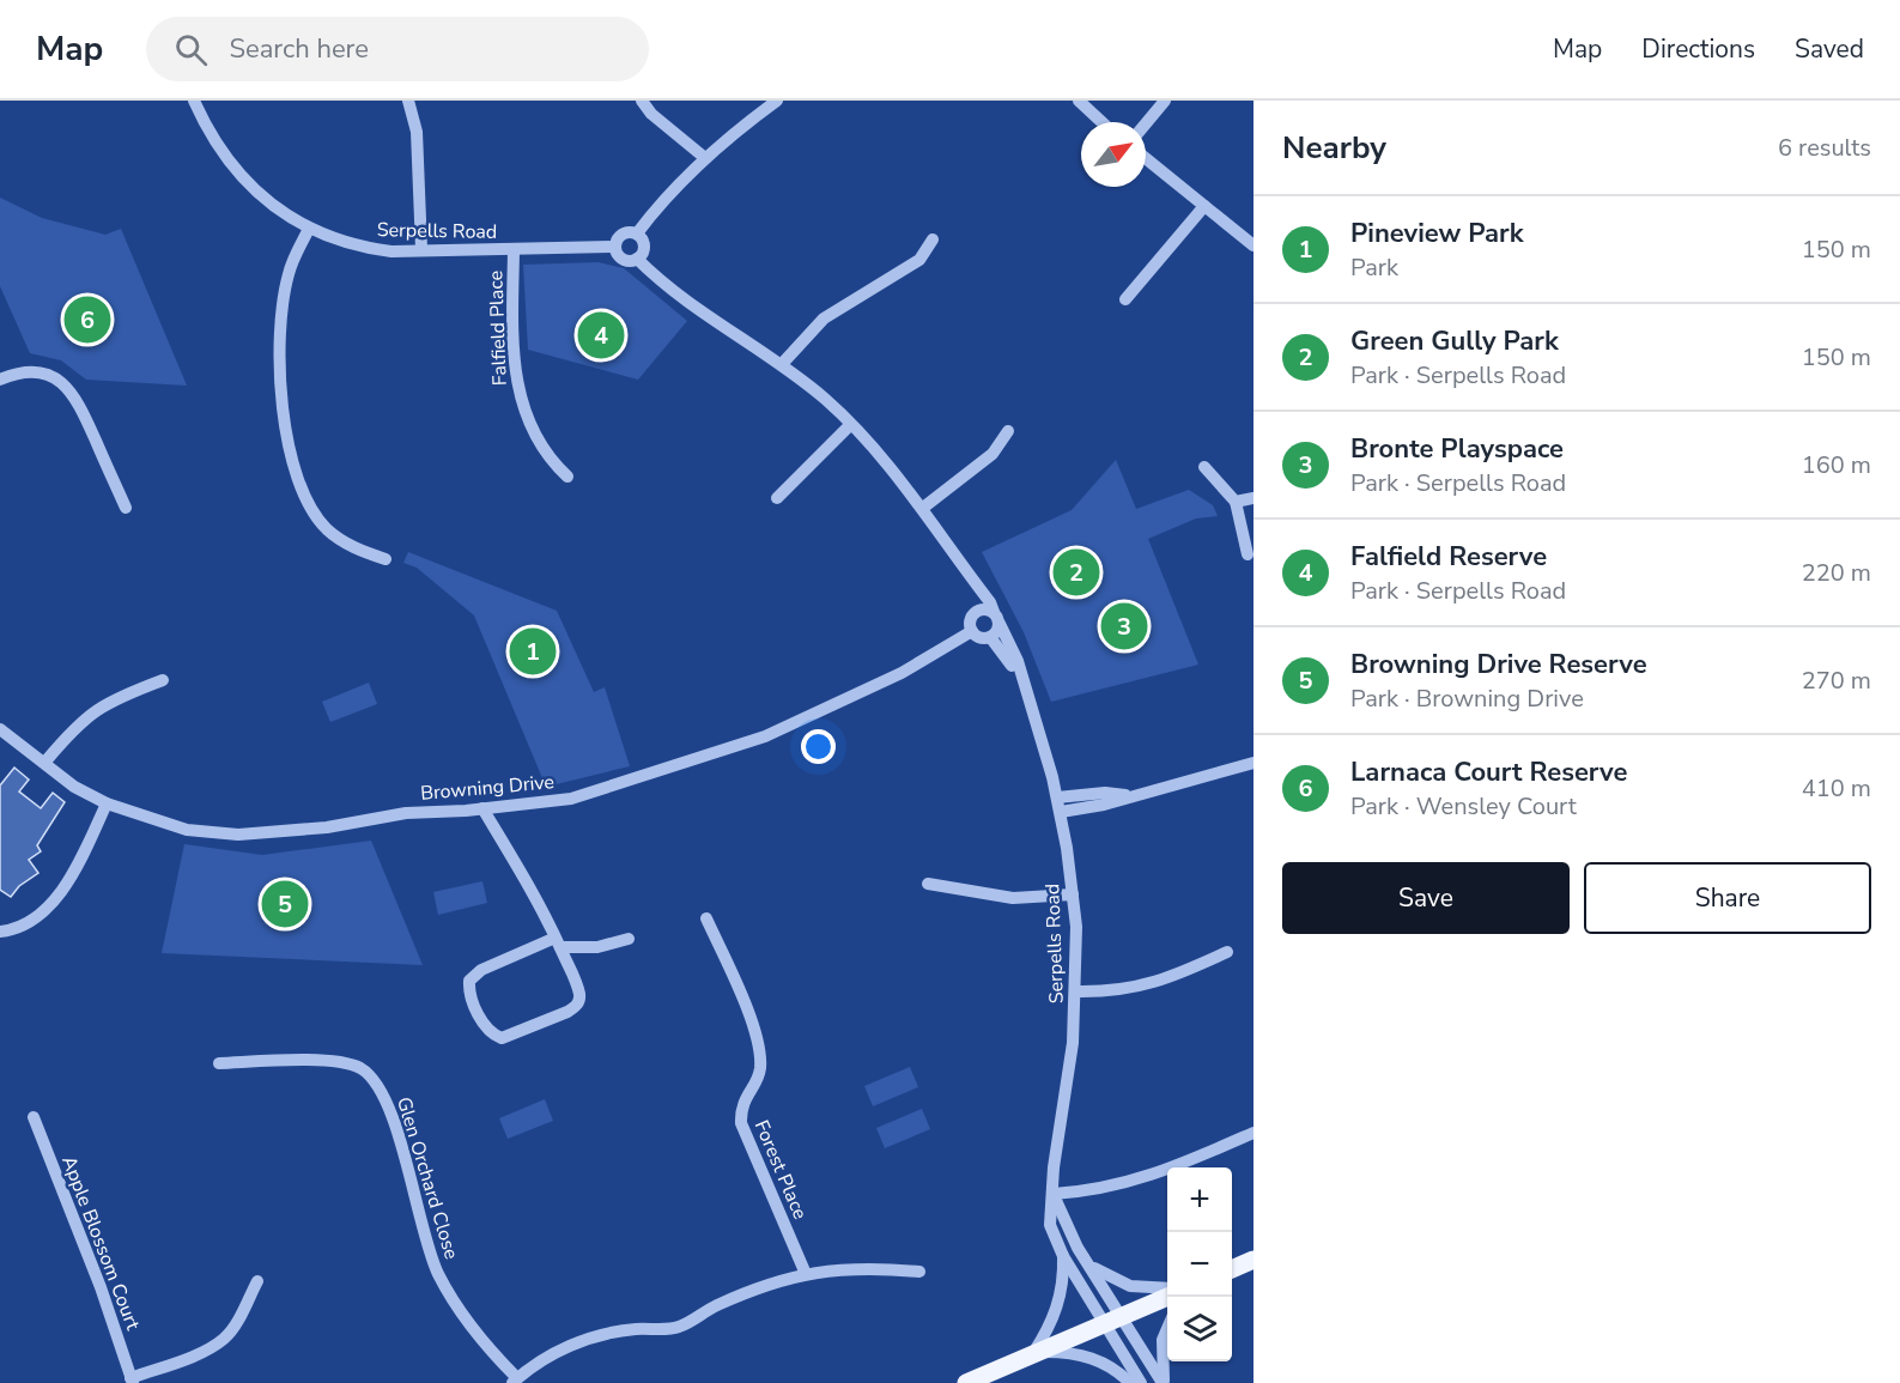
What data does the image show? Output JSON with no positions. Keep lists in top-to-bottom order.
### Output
{
  "streets": {
    "street": [
      "Serpells Road",
      "Falfield Place",
      "Browning Drive",
      "Forest Place",
      "Glen Orchard Close",
      "Apple Blossom Court"
    ]
  },
  "crossings": [
    ["Serpells Road", "Falfield Place"],
    ["Serpells Road", "Browning Drive"]
  ],
  "north": "top right",
  "page": {
    "header": "Map",
    "search": "Search here",
    "nav": ["Map", "Directions", "Saved"],
    "heading": ["Nearby", "6 results"],
    "list": [
      {
        "mark": "1",
        "name": "Pineview Park",
        "note": "Park",
        "value": "150 m"
      },
      {
        "mark": "2",
        "name": "Green Gully Park",
        "note": "Park · Serpells Road",
        "value": "150 m"
      },
      {
        "mark": "3",
        "name": "Bronte Playspace",
        "note": "Park · Serpells Road",
        "value": "160 m"
      },
      {
        "mark": "4",
        "name": "Falfield Reserve",
        "note": "Park · Serpells Road",
        "value": "220 m"
      },
      {
        "mark": "5",
        "name": "Browning Drive Reserve",
        "note": "Park · Browning Drive",
        "value": "270 m"
      },
      {
        "mark": "6",
        "name": "Larnaca Court Reserve",
        "note": "Park · Wensley Court",
        "value": "410 m"
      }
    ],
    "pins": [
      "6",
      "4",
      "2",
      "3",
      "1",
      "5"
    ],
    "buttons": ["Save", "Share"],
    "map_buttons": ["+", "−"]
  }
}
